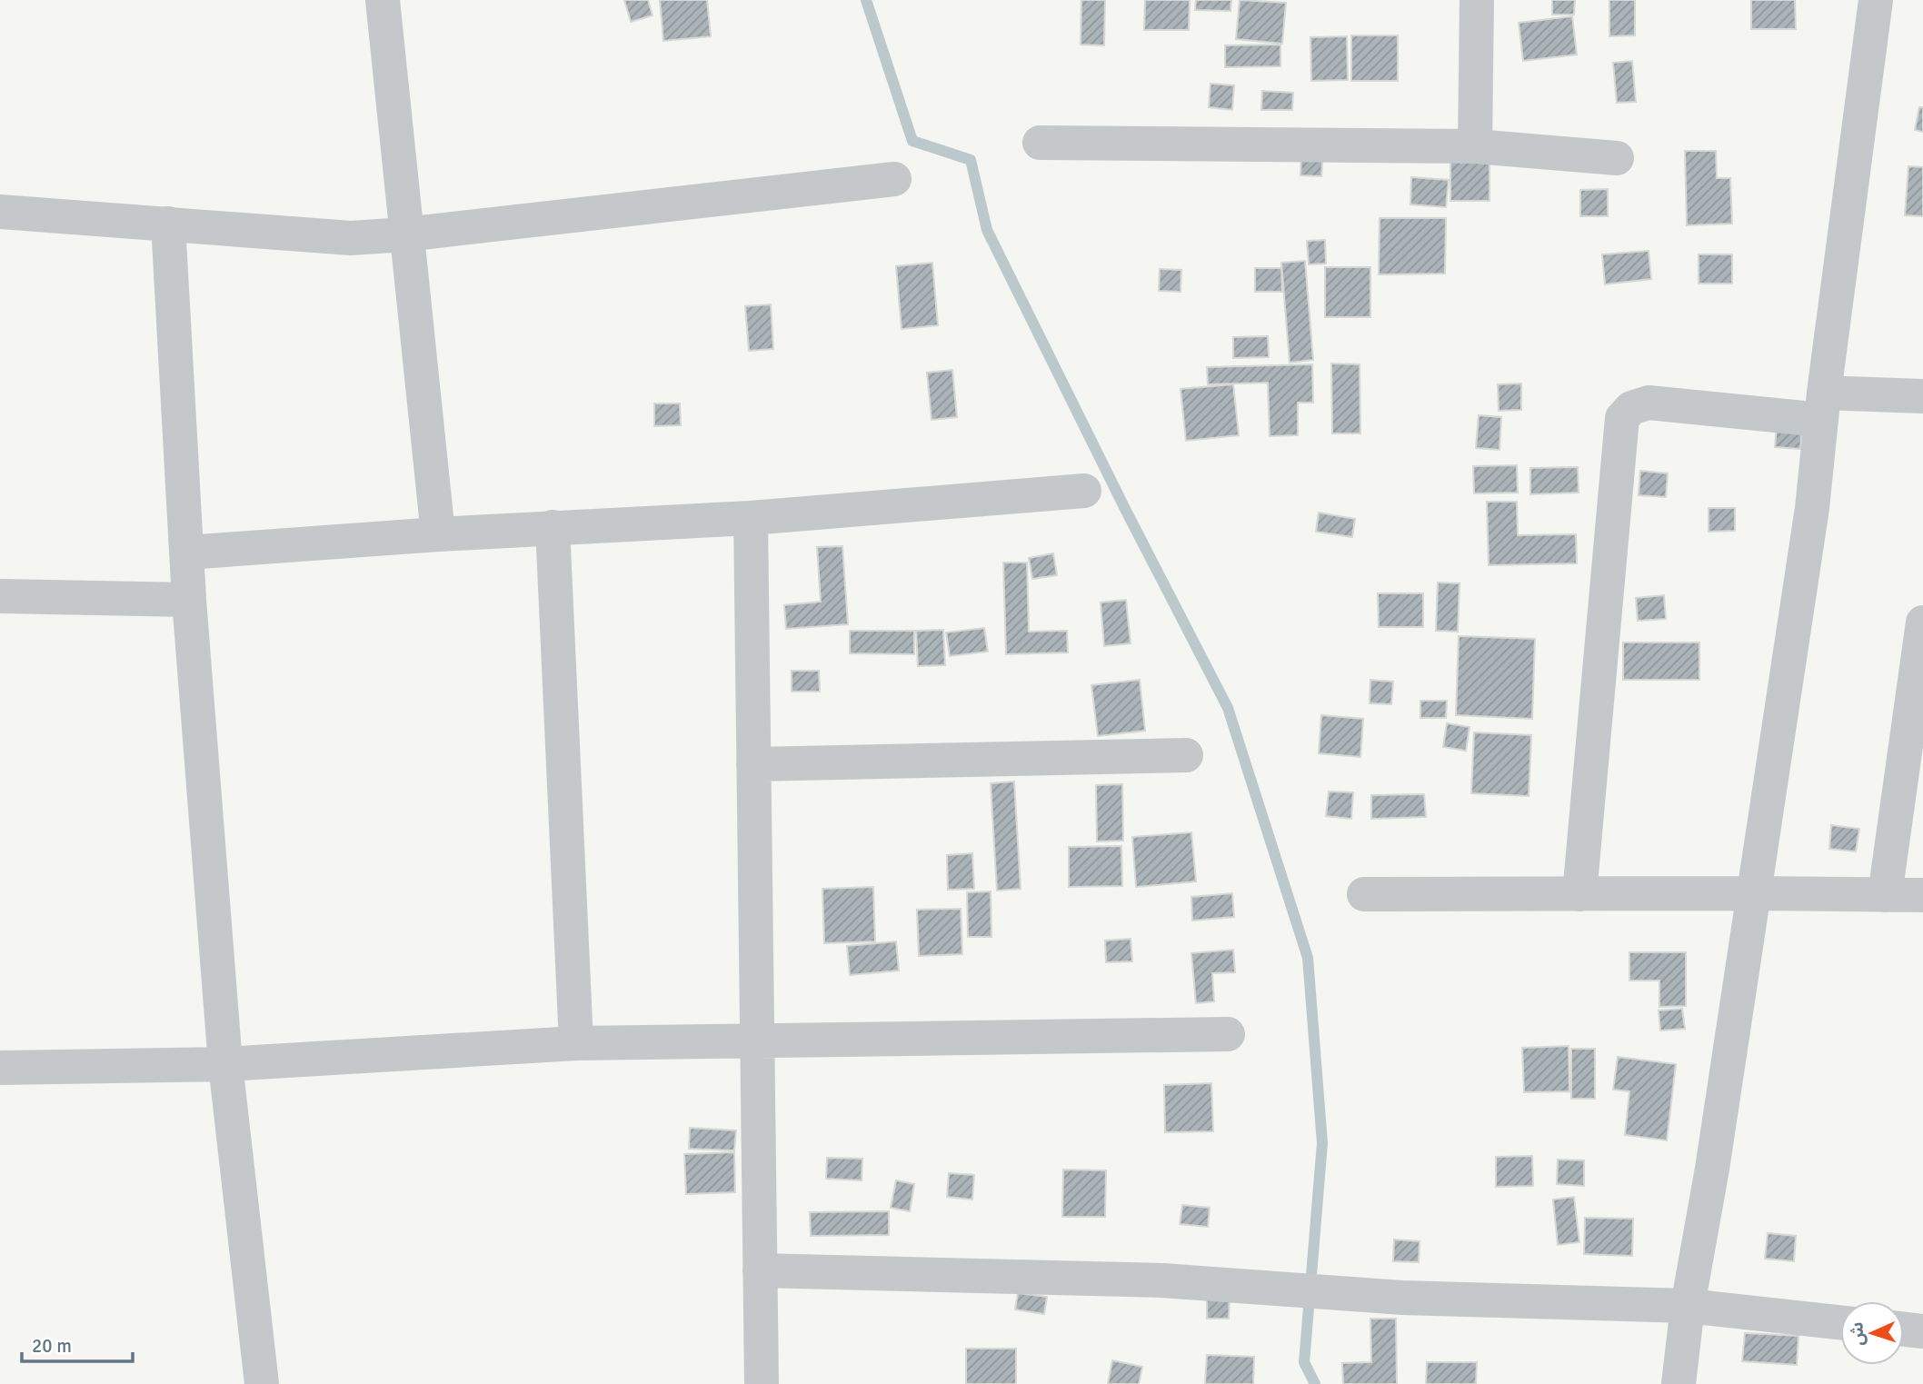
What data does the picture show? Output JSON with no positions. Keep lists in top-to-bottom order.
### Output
{
  "scale_bar": "20 m",
  "north": "left"
}
